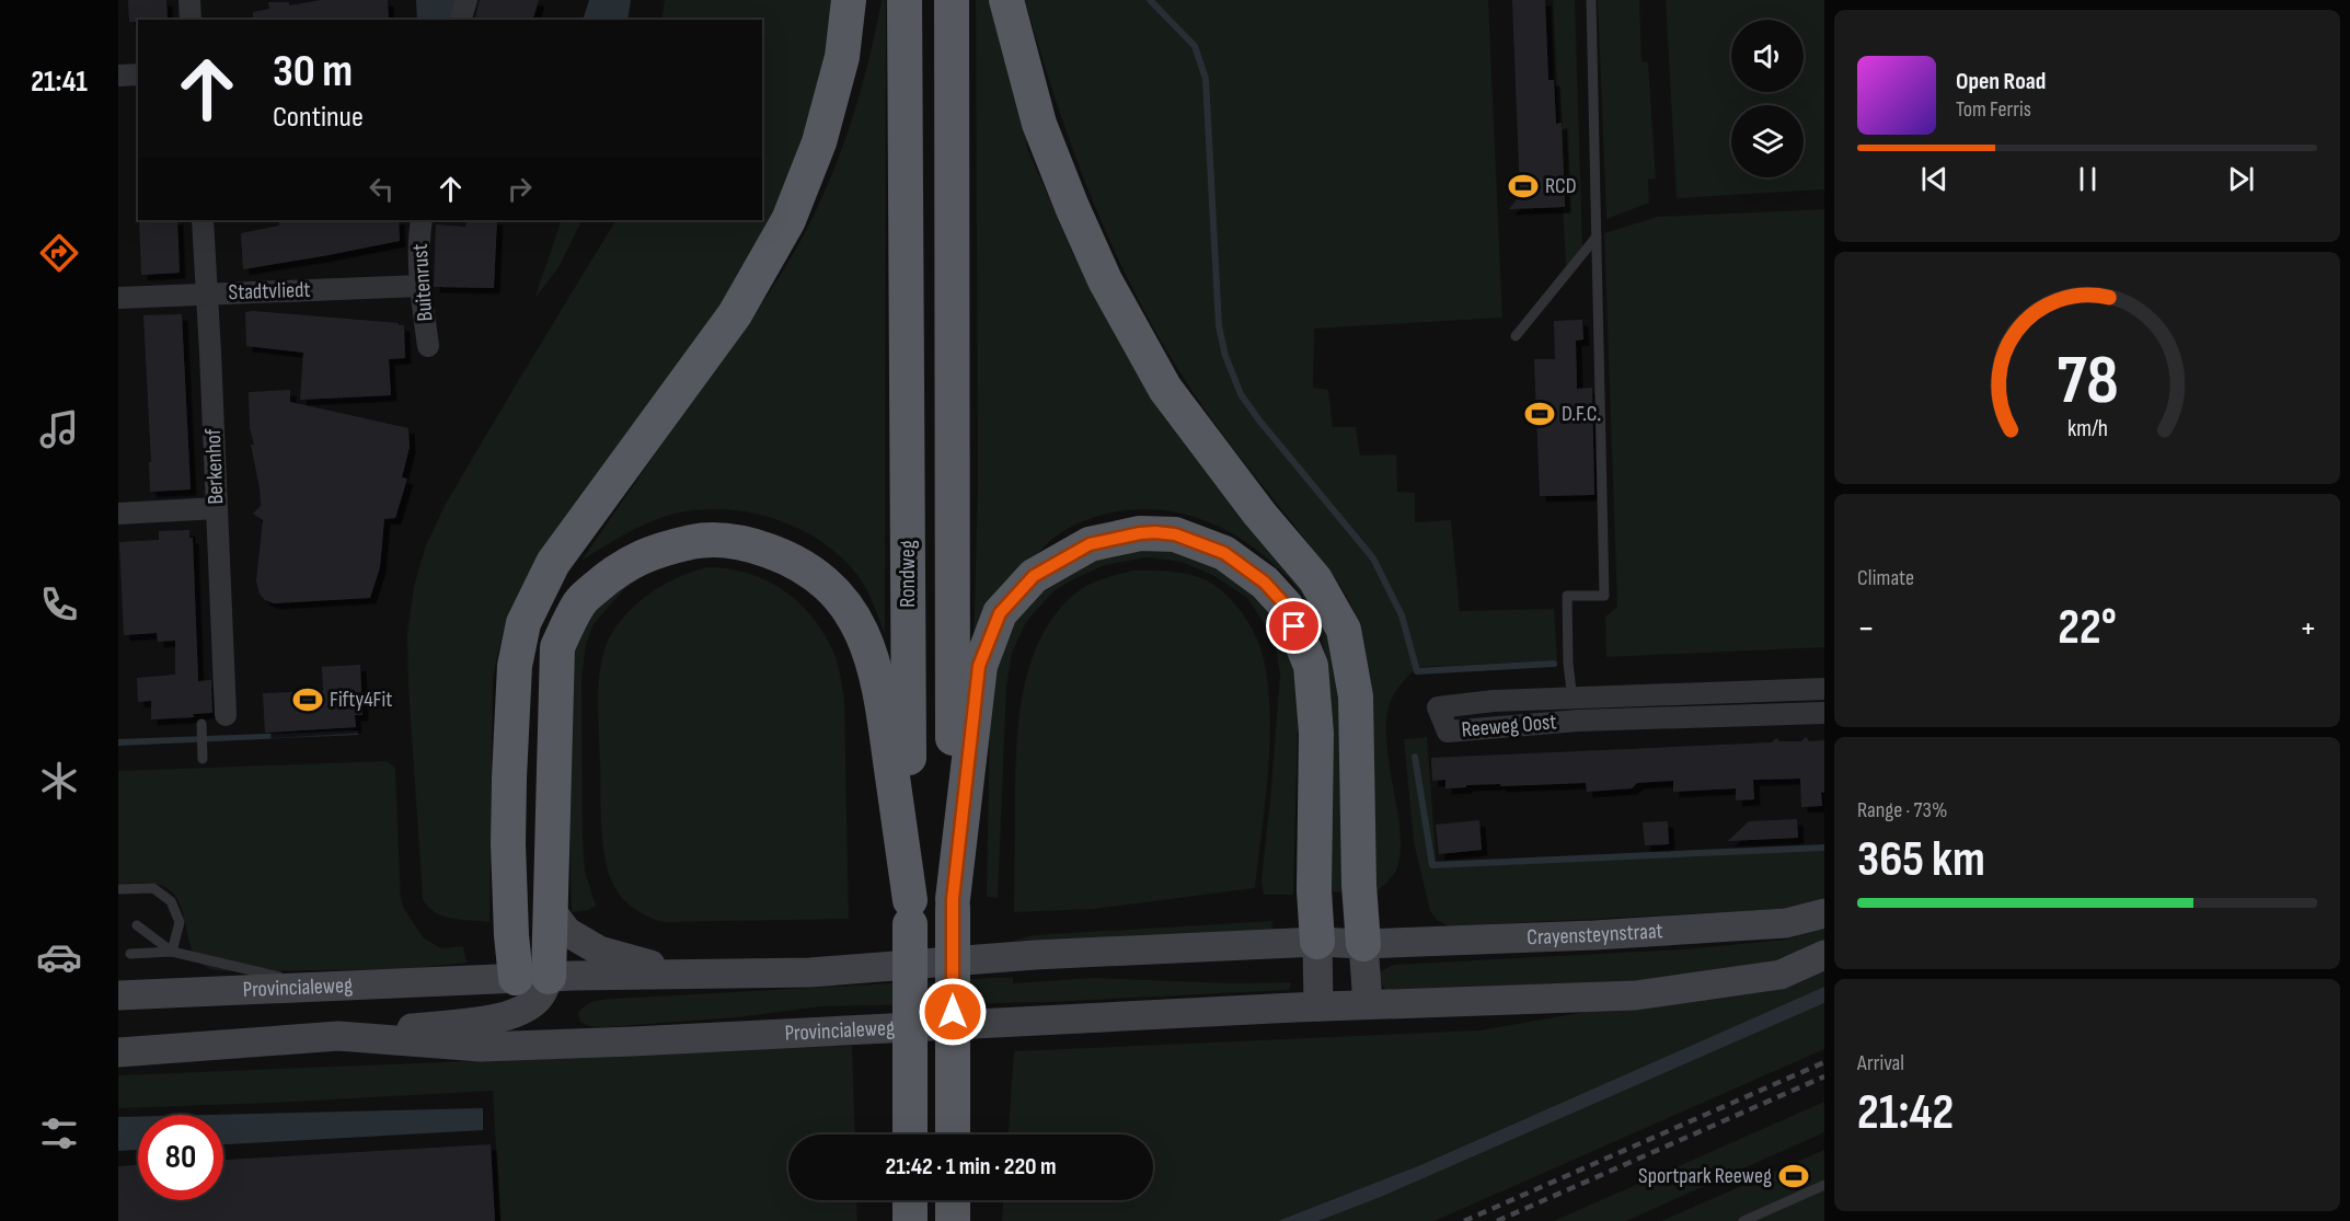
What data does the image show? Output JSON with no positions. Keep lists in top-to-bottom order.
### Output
{
  "streets": {
    "highway": ["Rondweg"],
    "main road": ["Crayensteynstraat", "Provincialeweg"],
    "street": [
      "Buitenrust",
      "Stadtvliedt",
      "Berkenhof",
      "Reeweg Oost"
    ]
  },
  "crossings": [
    ["Buitenrust", "Stadtvliedt"],
    ["Stadtvliedt", "Berkenhof"],
    ["Crayensteynstraat", "Provincialeweg"]
  ],
  "places": {
    "sports": [
      "RCD",
      "D.F.C.",
      "Fifty4Fit",
      "Sportpark Reeweg"
    ]
  },
  "page": {
    "tabs": "21:41",
    "turn": ["30 m", "Continue"],
    "song": ["Open Road", "Tom Ferris"],
    "tile": [
      "Climate",
      ["Range · 73%", "365 km"],
      ["Arrival", "21:42"]
    ],
    "heat": ["−", "22°", "+"],
    "limit": "80",
    "trip": "21:42 · 1 min · 220 m",
    "gauge": ["78", "km/h"]
  }
}
